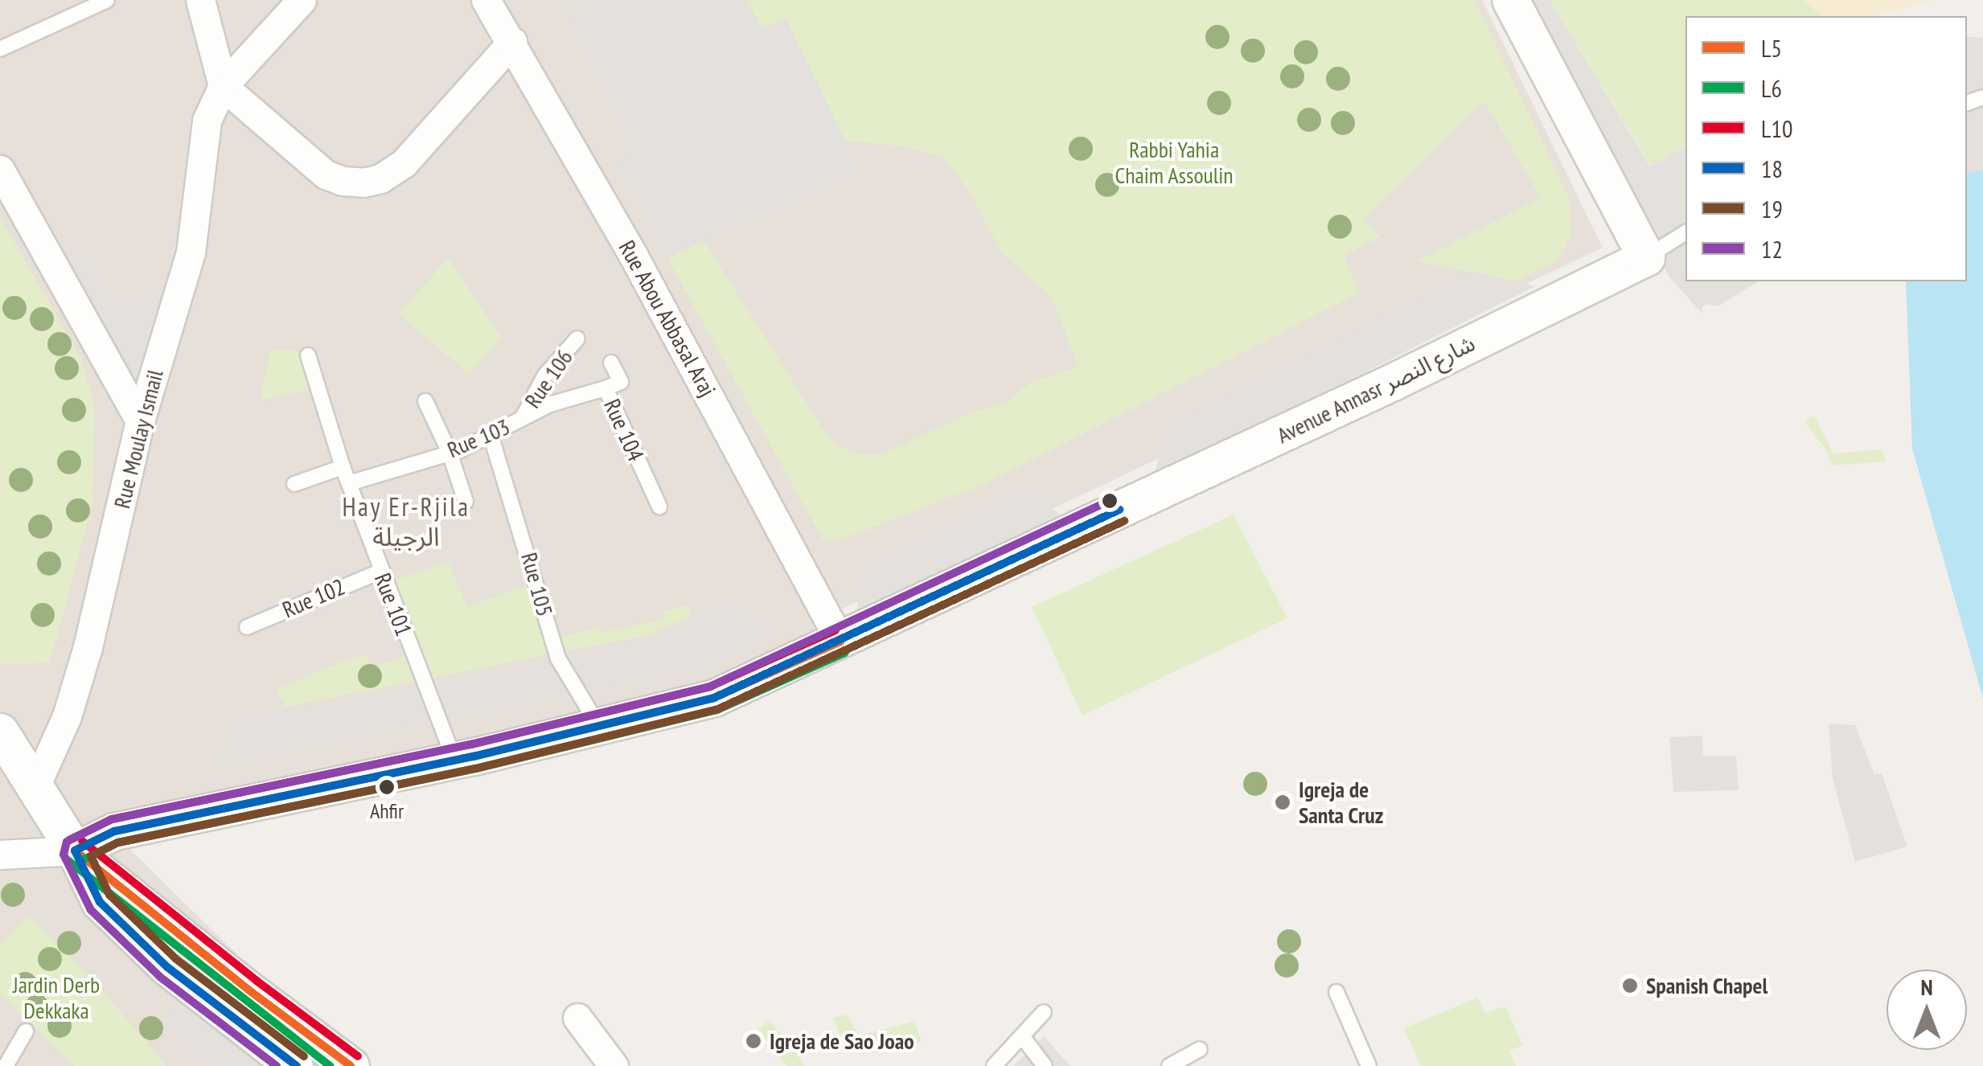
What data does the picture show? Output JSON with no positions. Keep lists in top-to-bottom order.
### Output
{
  "streets": {
    "street": ["Rue Abou Abbasal Araj", "Avenue Annasr شارع النصر", "Rue Moulay Ismail"],
    "lane": [
      "Rue 106",
      "Rue 104",
      "Rue 103",
      "Rue 105",
      "Rue 102",
      "Rue 101"
    ]
  },
  "crossings": [
    ["Rue Abou Abbasal Araj", "Avenue Annasr شارع النصر"],
    ["Rue 106", "Rue 103"],
    ["Avenue Annasr شارع النصر", "Rue 105"],
    ["Avenue Annasr شارع النصر", "Rue 101"],
    ["Rue 104", "Rue 103"],
    ["Rue 103", "Rue 105"],
    ["Rue 103", "Rue 101"],
    ["Rue 102", "Rue 101"]
  ],
  "districts": ["Hay Er-Rjila الرجيلة"],
  "parks": ["Rabbi Yahia Chaim Assoulin", "Jardin Derb Dekkaka"],
  "places": [
    "Ahfir",
    "Igreja de Santa Cruz",
    "Spanish Chapel",
    "Igreja de Sao Joao"
  ],
  "lines": [
    "transit line 12",
    "transit line 18",
    "transit line 19",
    "transit line L10",
    "transit line L5",
    "transit line L6"
  ],
  "legend": [
    "L5",
    "L6",
    "L10",
    "18",
    "19",
    "12"
  ],
  "north": "top"
}
